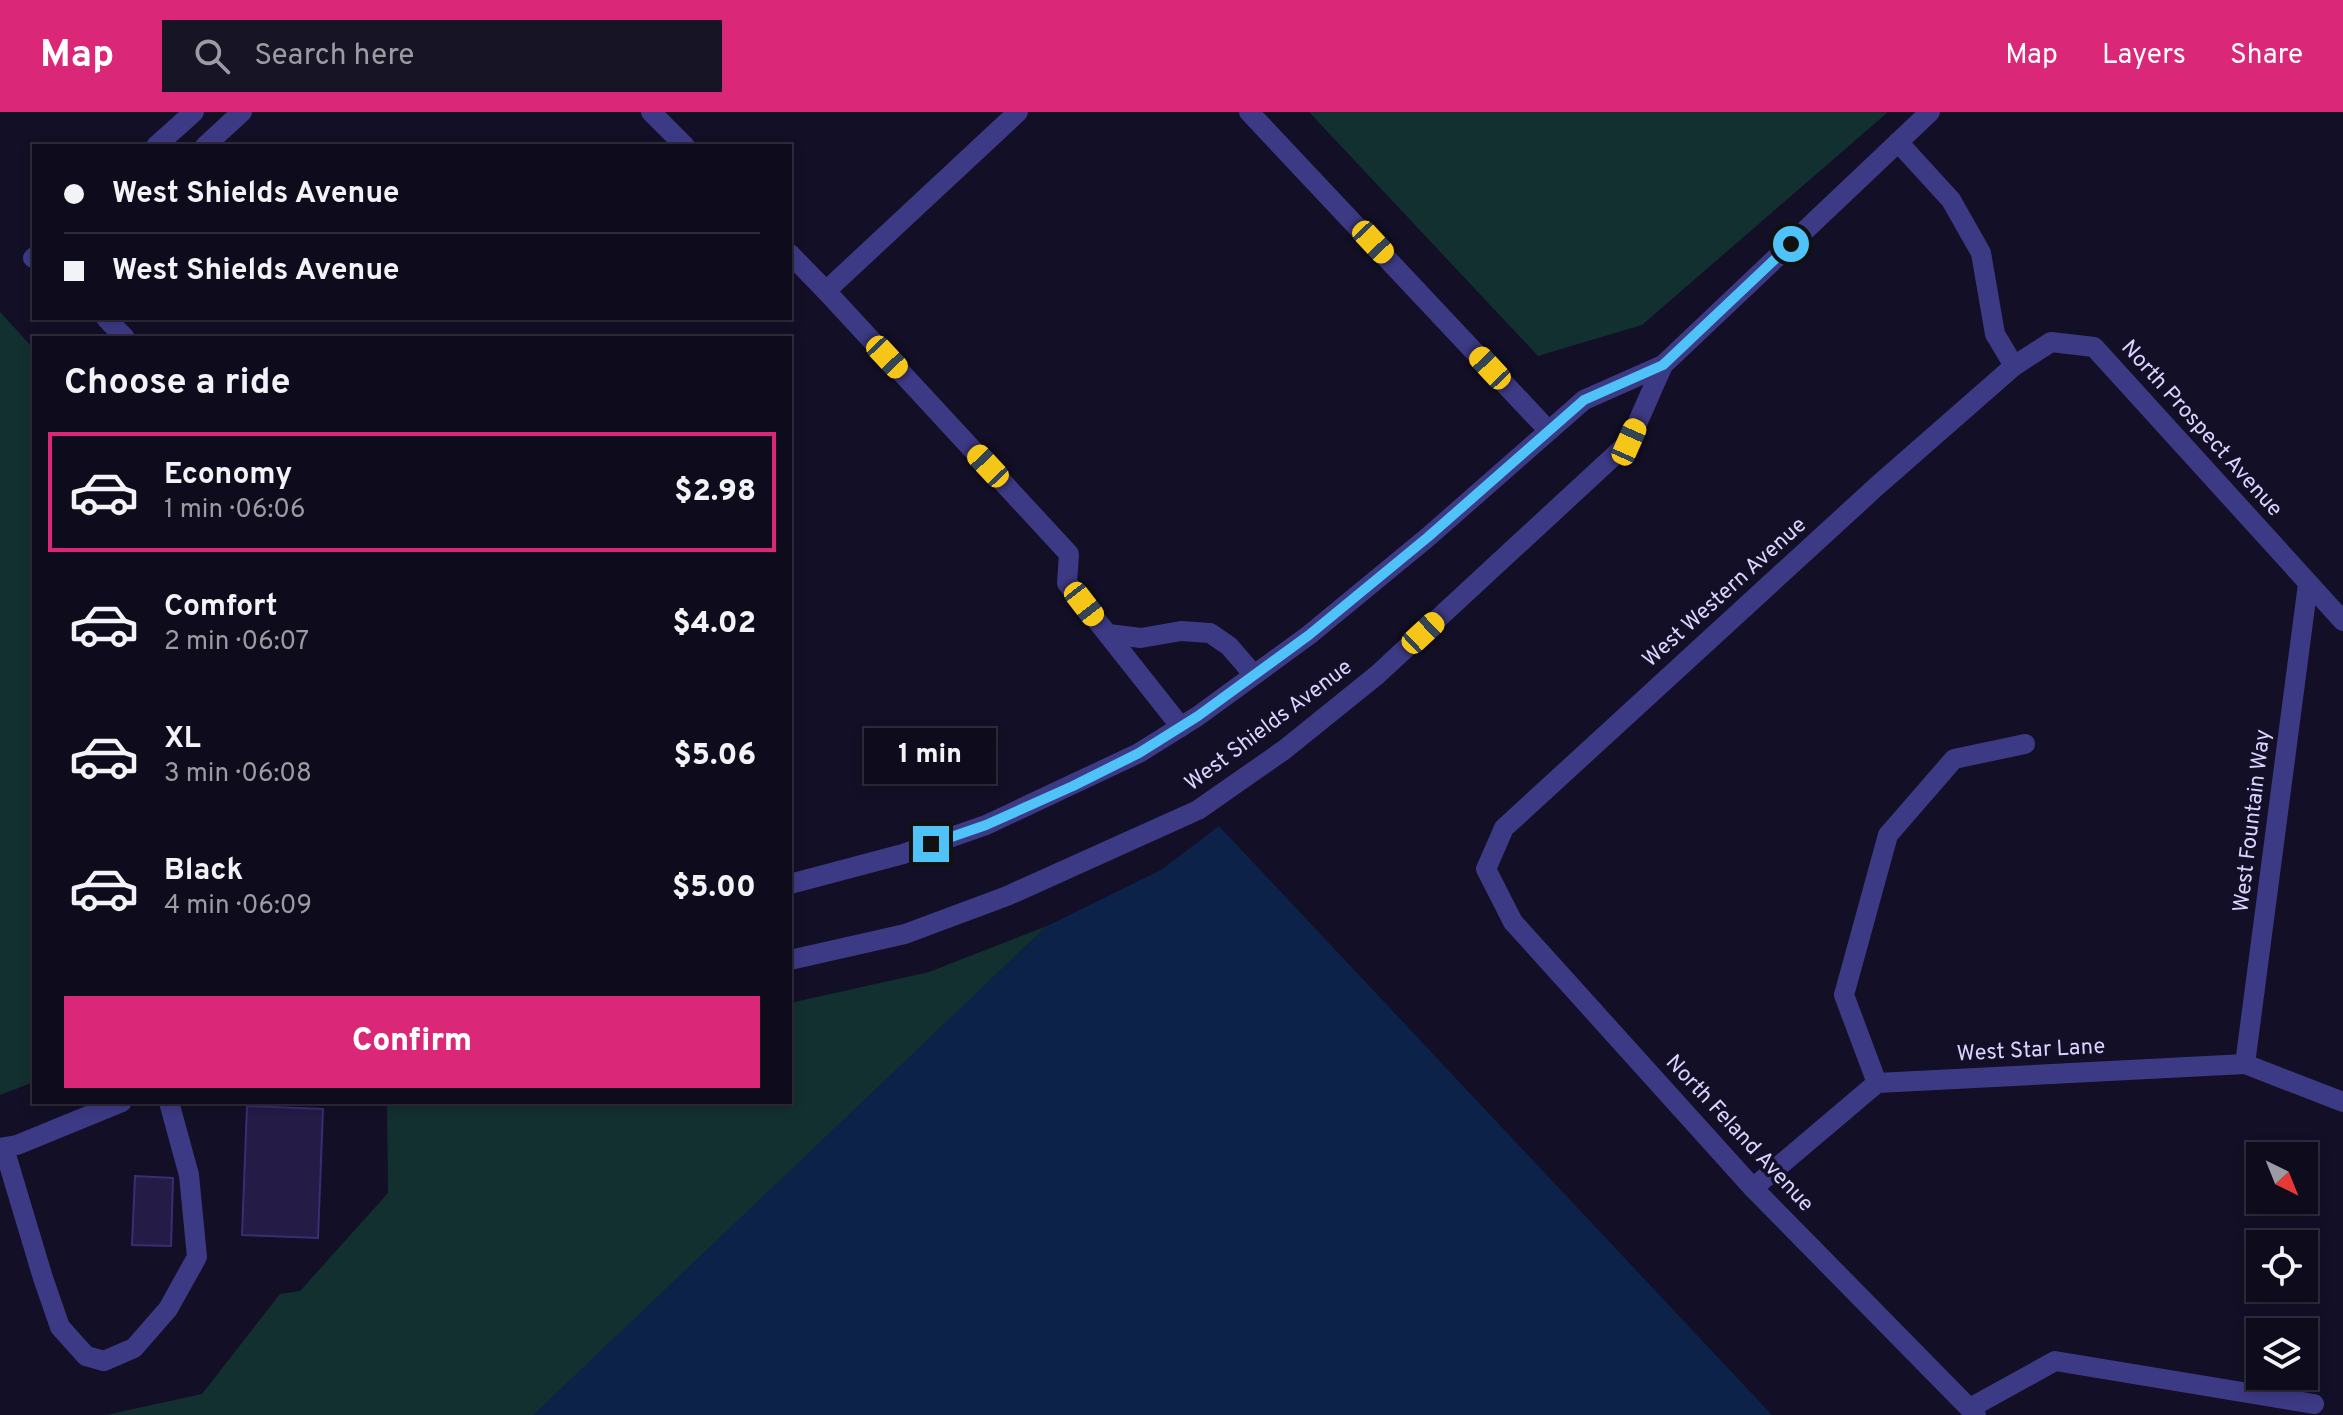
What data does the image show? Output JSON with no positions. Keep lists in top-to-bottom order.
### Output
{
  "streets": {
    "street": [
      "North Prospect Avenue",
      "West Western Avenue",
      "West Shields Avenue",
      "West Fountain Way",
      "West Star Lane",
      "North Feland Avenue"
    ]
  },
  "crossings": [
    ["North Prospect Avenue", "West Western Avenue"],
    ["North Prospect Avenue", "West Fountain Way"],
    ["West Western Avenue", "North Feland Avenue"],
    ["West Fountain Way", "West Star Lane"]
  ],
  "north": "bottom right",
  "page": {
    "header": "Map",
    "search": "Search here",
    "nav": ["Map", "Layers", "Share"],
    "banner": ["West Shields Avenue", "West Shields Avenue"],
    "heading": "Choose a ride",
    "list": [
      {
        "name": "Economy",
        "note": "1 min · 06:06",
        "value": "$2.98"
      },
      {
        "name": "Comfort",
        "note": "2 min · 06:07",
        "value": "$4.02"
      },
      {
        "name": "XL",
        "note": "3 min · 06:08",
        "value": "$5.06"
      },
      {
        "name": "Black",
        "note": "4 min · 06:09",
        "value": "$5.00"
      }
    ],
    "bubble": "1 min",
    "buttons": "Confirm"
  }
}
